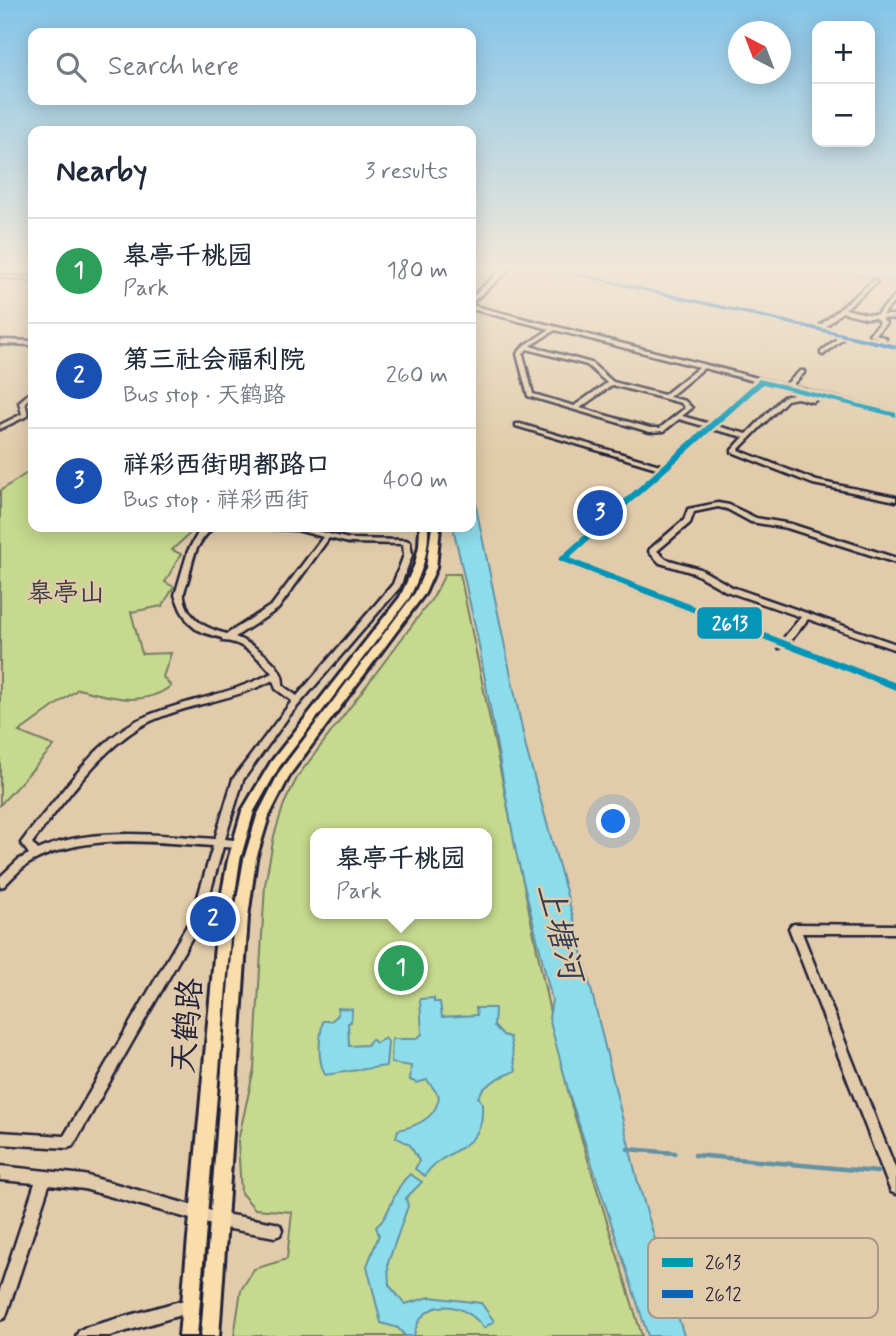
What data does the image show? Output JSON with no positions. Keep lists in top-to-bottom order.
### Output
{
  "streets": {
    "main road": ["天鹤路"]
  },
  "water": ["上塘河"],
  "parks": ["皋亭山"],
  "lines": ["transit line 2612", "transit line 2613"],
  "legend": ["2613", "2612"],
  "north": "top left",
  "page": {
    "map_buttons": ["+", "−"],
    "search": "Search here",
    "heading": ["Nearby", "3 results"],
    "list": [
      {
        "mark": "1",
        "name": "皋亭千桃园",
        "note": "Park",
        "value": "180 m"
      },
      {
        "mark": "2",
        "name": "第三社会福利院",
        "note": "Bus stop · 天鹤路",
        "value": "260 m"
      },
      {
        "mark": "3",
        "name": "祥彩西街明都路口",
        "note": "Bus stop · 祥彩西街",
        "value": "400 m"
      }
    ],
    "pins": ["3", "2", "1"],
    "popup": ["皋亭千桃园", "Park"]
  }
}
